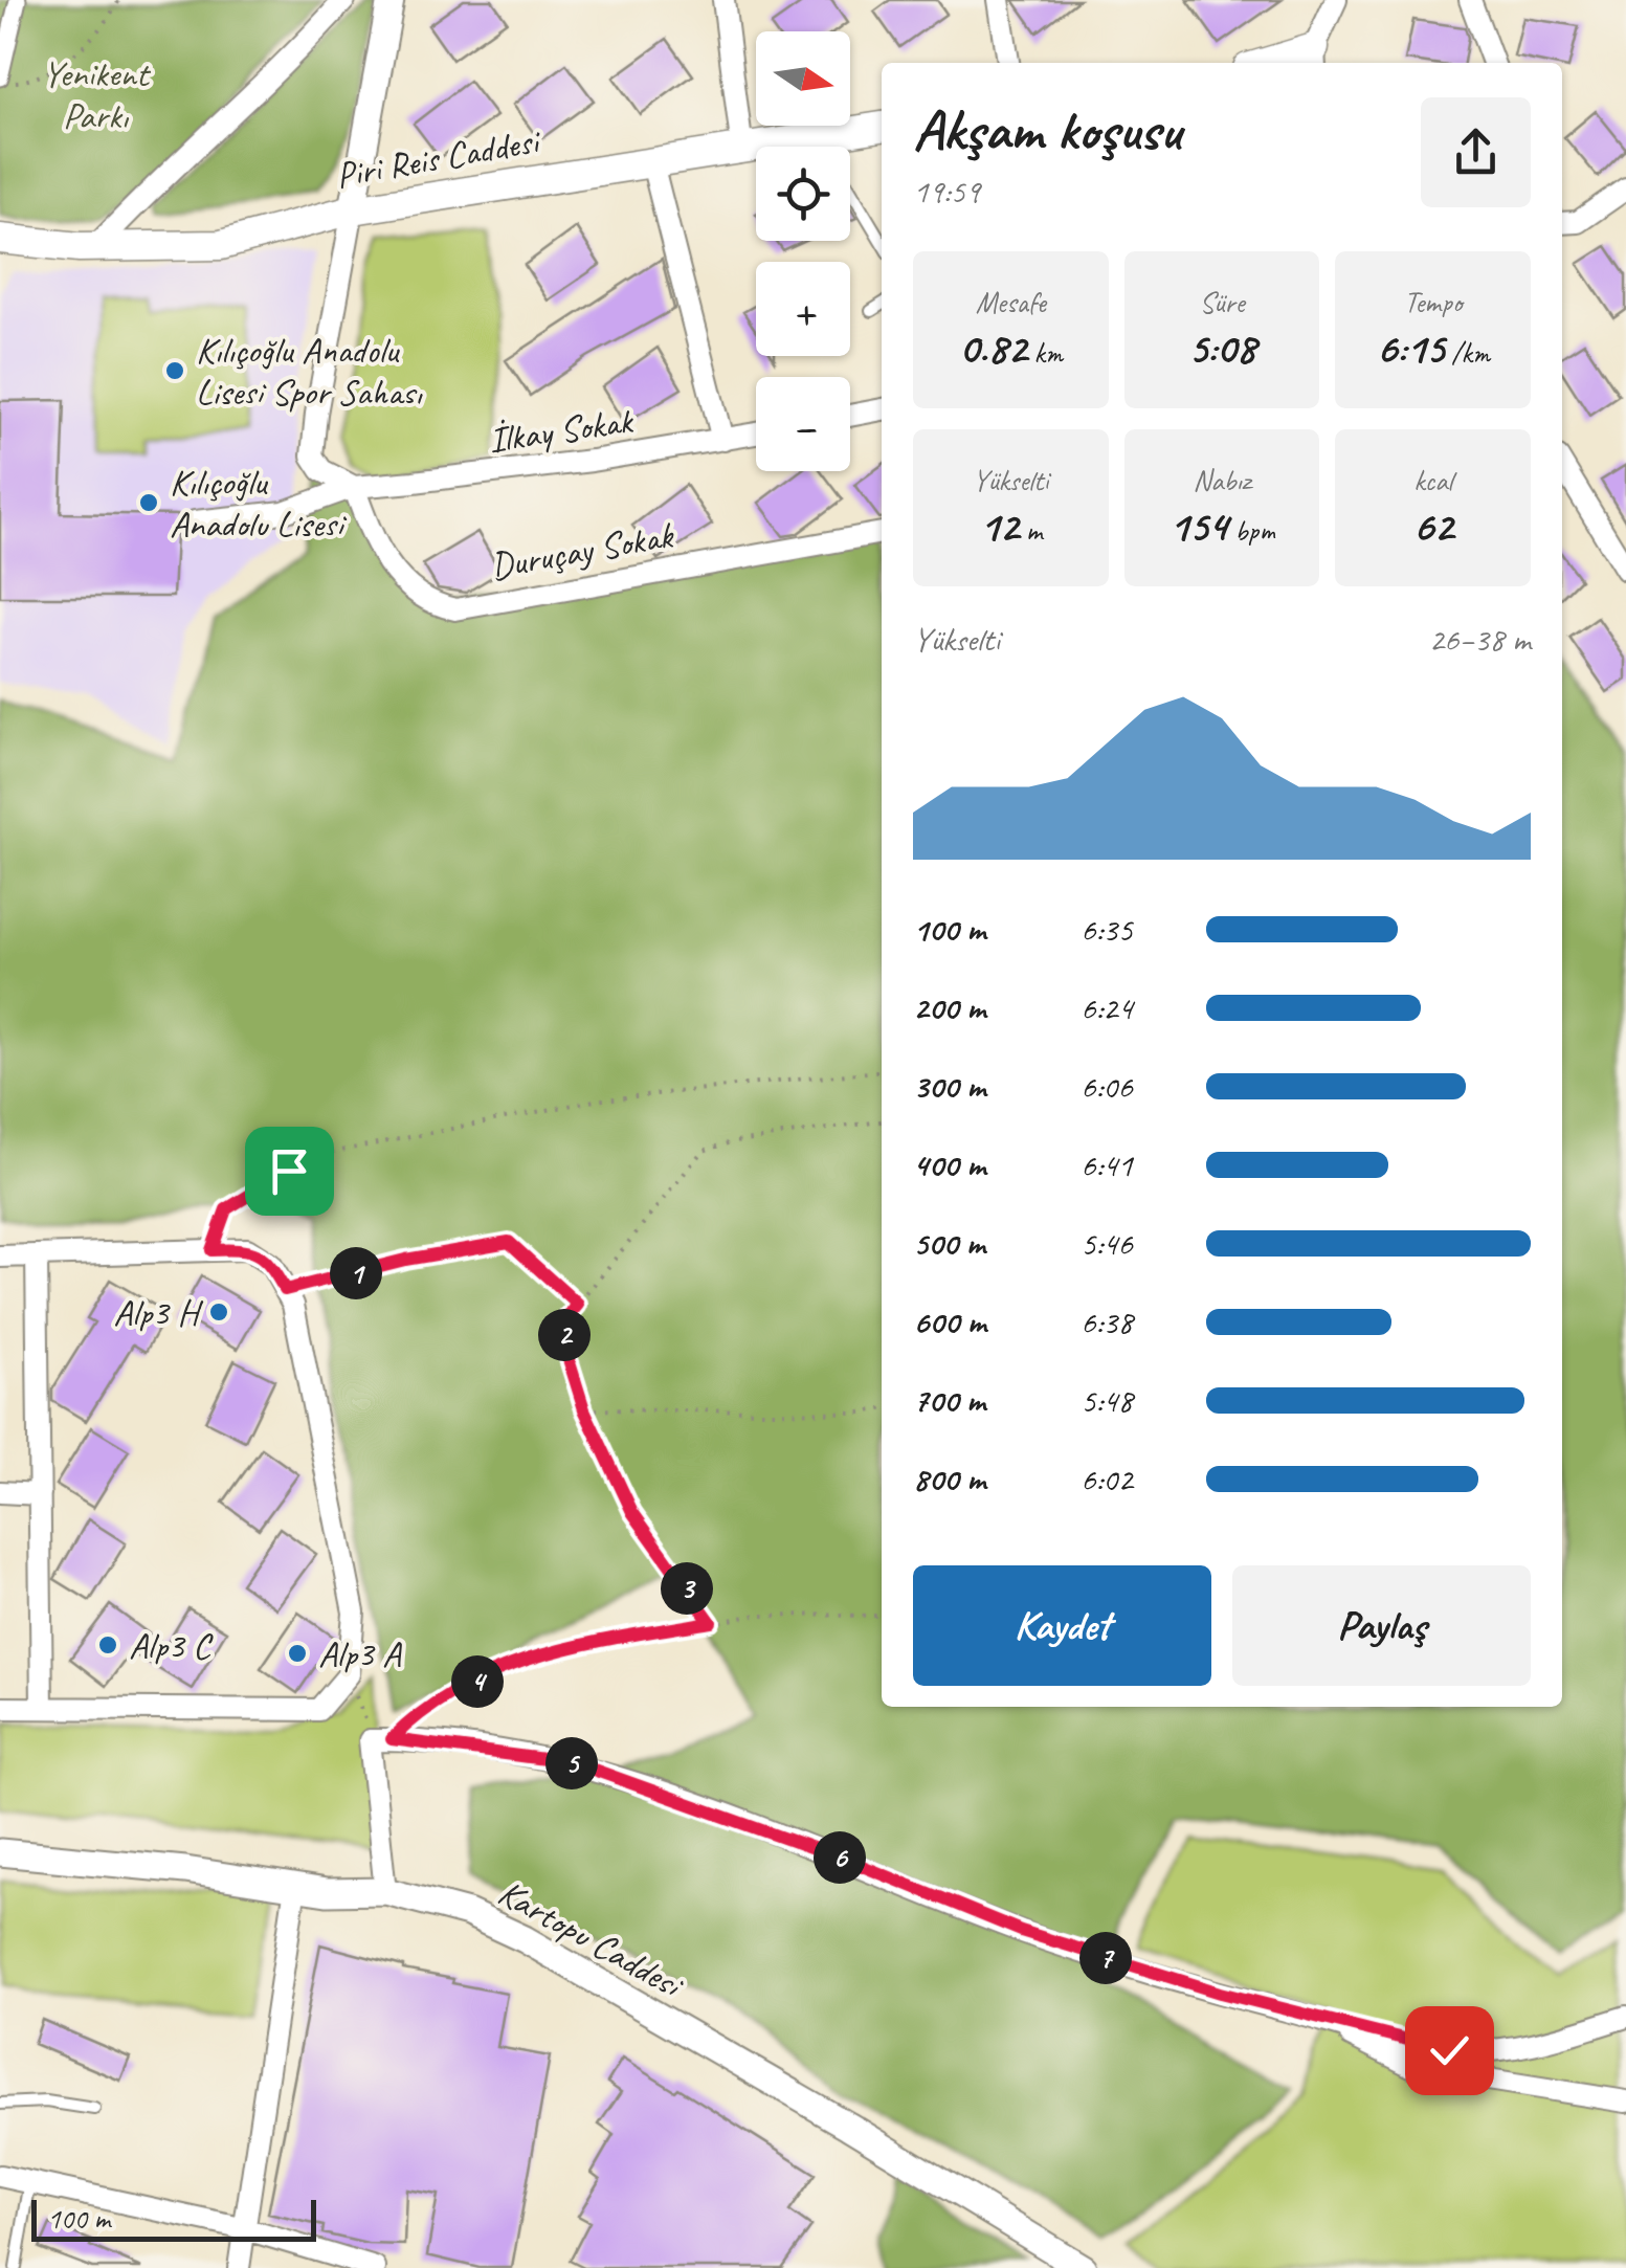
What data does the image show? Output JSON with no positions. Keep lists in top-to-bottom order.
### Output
{
  "streets": {
    "main road": ["Piri Reis Caddesi"],
    "street": ["İlkay Sokak", "Duruçay Sokak", "Kartopu Caddesi"]
  },
  "crossings": [
    ["İlkay Sokak", "Duruçay Sokak"]
  ],
  "parks": ["Yenikent Parkı"],
  "places": [
    "Kılıçoğlu Anadolu Lisesi Spor Sahası",
    "Kılıçoğlu Anadolu Lisesi",
    "Alp3 H",
    "Alp3 C",
    "Alp3 A"
  ],
  "scale_bar": "100 m",
  "north": "right",
  "page": {
    "map_buttons": ["+", "−"],
    "heading": ["Akşam koşusu", "19:59"],
    "stats": [
      ["Mesafe", "0.82 km"],
      ["Süre", "5:08"],
      ["Tempo", "6:15 /km"],
      ["Yükselti", "12 m"],
      ["Nabız", "154 bpm"],
      ["kcal", "62"]
    ],
    "chart": ["Yükselti", "26–38 m"],
    "list": [
      {
        "name": "100 m",
        "note": "6:35"
      },
      {
        "name": "200 m",
        "note": "6:24"
      },
      {
        "name": "300 m",
        "note": "6:06"
      },
      {
        "name": "400 m",
        "note": "6:41"
      },
      {
        "name": "500 m",
        "note": "5:46"
      },
      {
        "name": "600 m",
        "note": "6:38"
      },
      {
        "name": "700 m",
        "note": "5:48"
      },
      {
        "name": "800 m",
        "note": "6:02"
      }
    ],
    "pins": [
      "1",
      "2",
      "3",
      "4",
      "5",
      "6",
      "7"
    ],
    "buttons": ["Kaydet", "Paylaş"],
    "scale": "100 m"
  }
}
